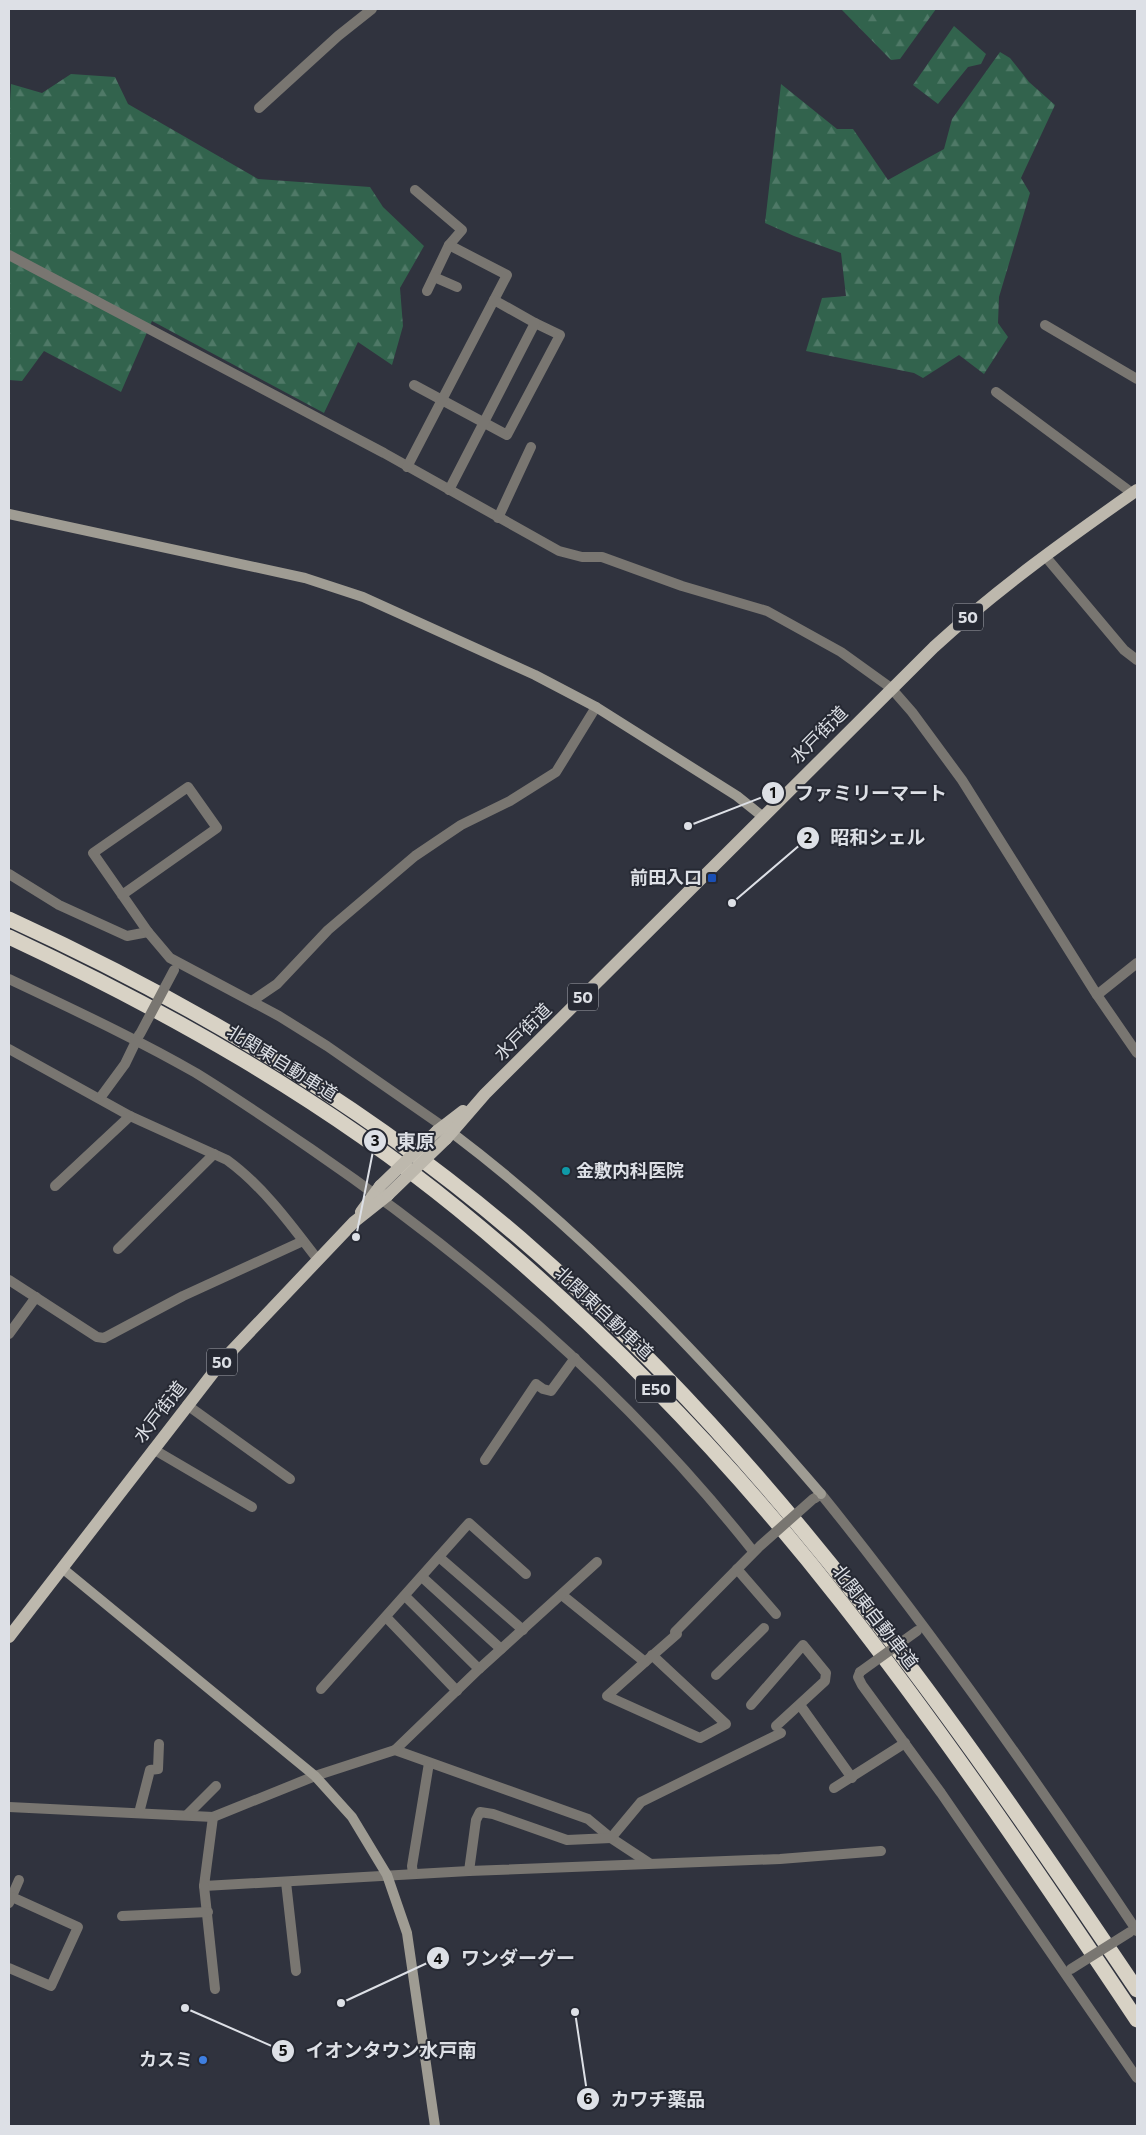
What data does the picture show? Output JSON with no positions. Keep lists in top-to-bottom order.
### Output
{
  "streets": {
    "highway": ["北関東自動車道", "E50"],
    "main road": ["50", "水戸街道"]
  },
  "places": {
    "other": [
      "ファミリーマート",
      "昭和シェル",
      "金敷内科医院",
      "東原",
      "ワンダーグー",
      "イオンタウン水戸南",
      "カワチ薬品",
      "カスミ"
    ],
    "transit": ["前田入口"]
  }
}
